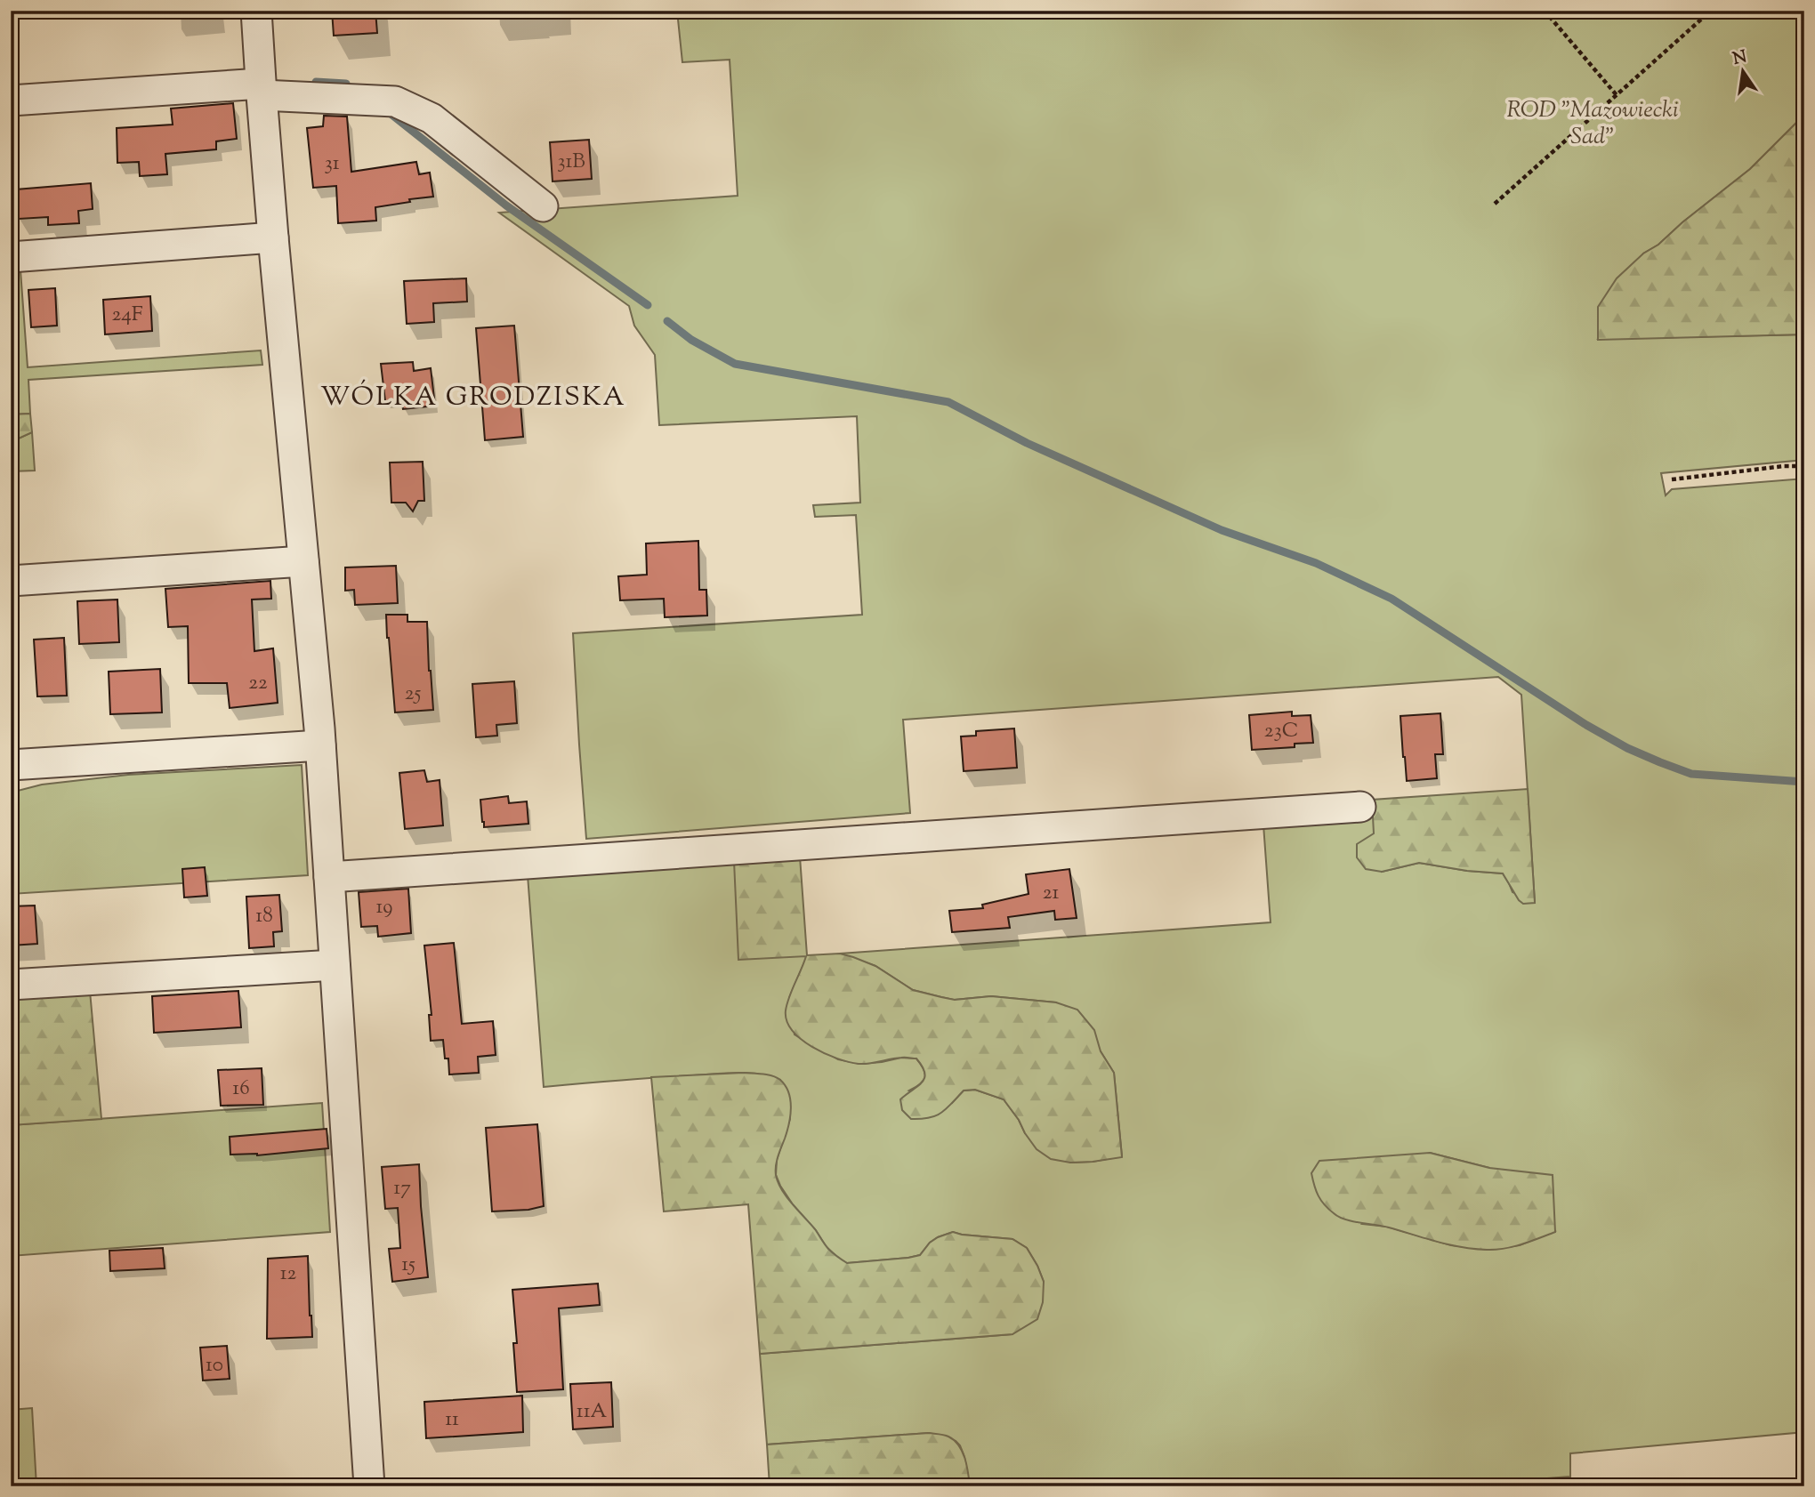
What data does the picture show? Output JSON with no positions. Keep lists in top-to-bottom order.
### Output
{
  "districts": ["WÓLKA GRODZISKA"],
  "parks": ["ROD \"Mazowiecki Sad\""],
  "house_numbers": [
    "31B",
    "31",
    "24F",
    "22",
    "25",
    "23C",
    "21",
    "19",
    "18",
    "16",
    "17",
    "15",
    "12",
    "10",
    "11A",
    "11"
  ],
  "north": "top"
}
